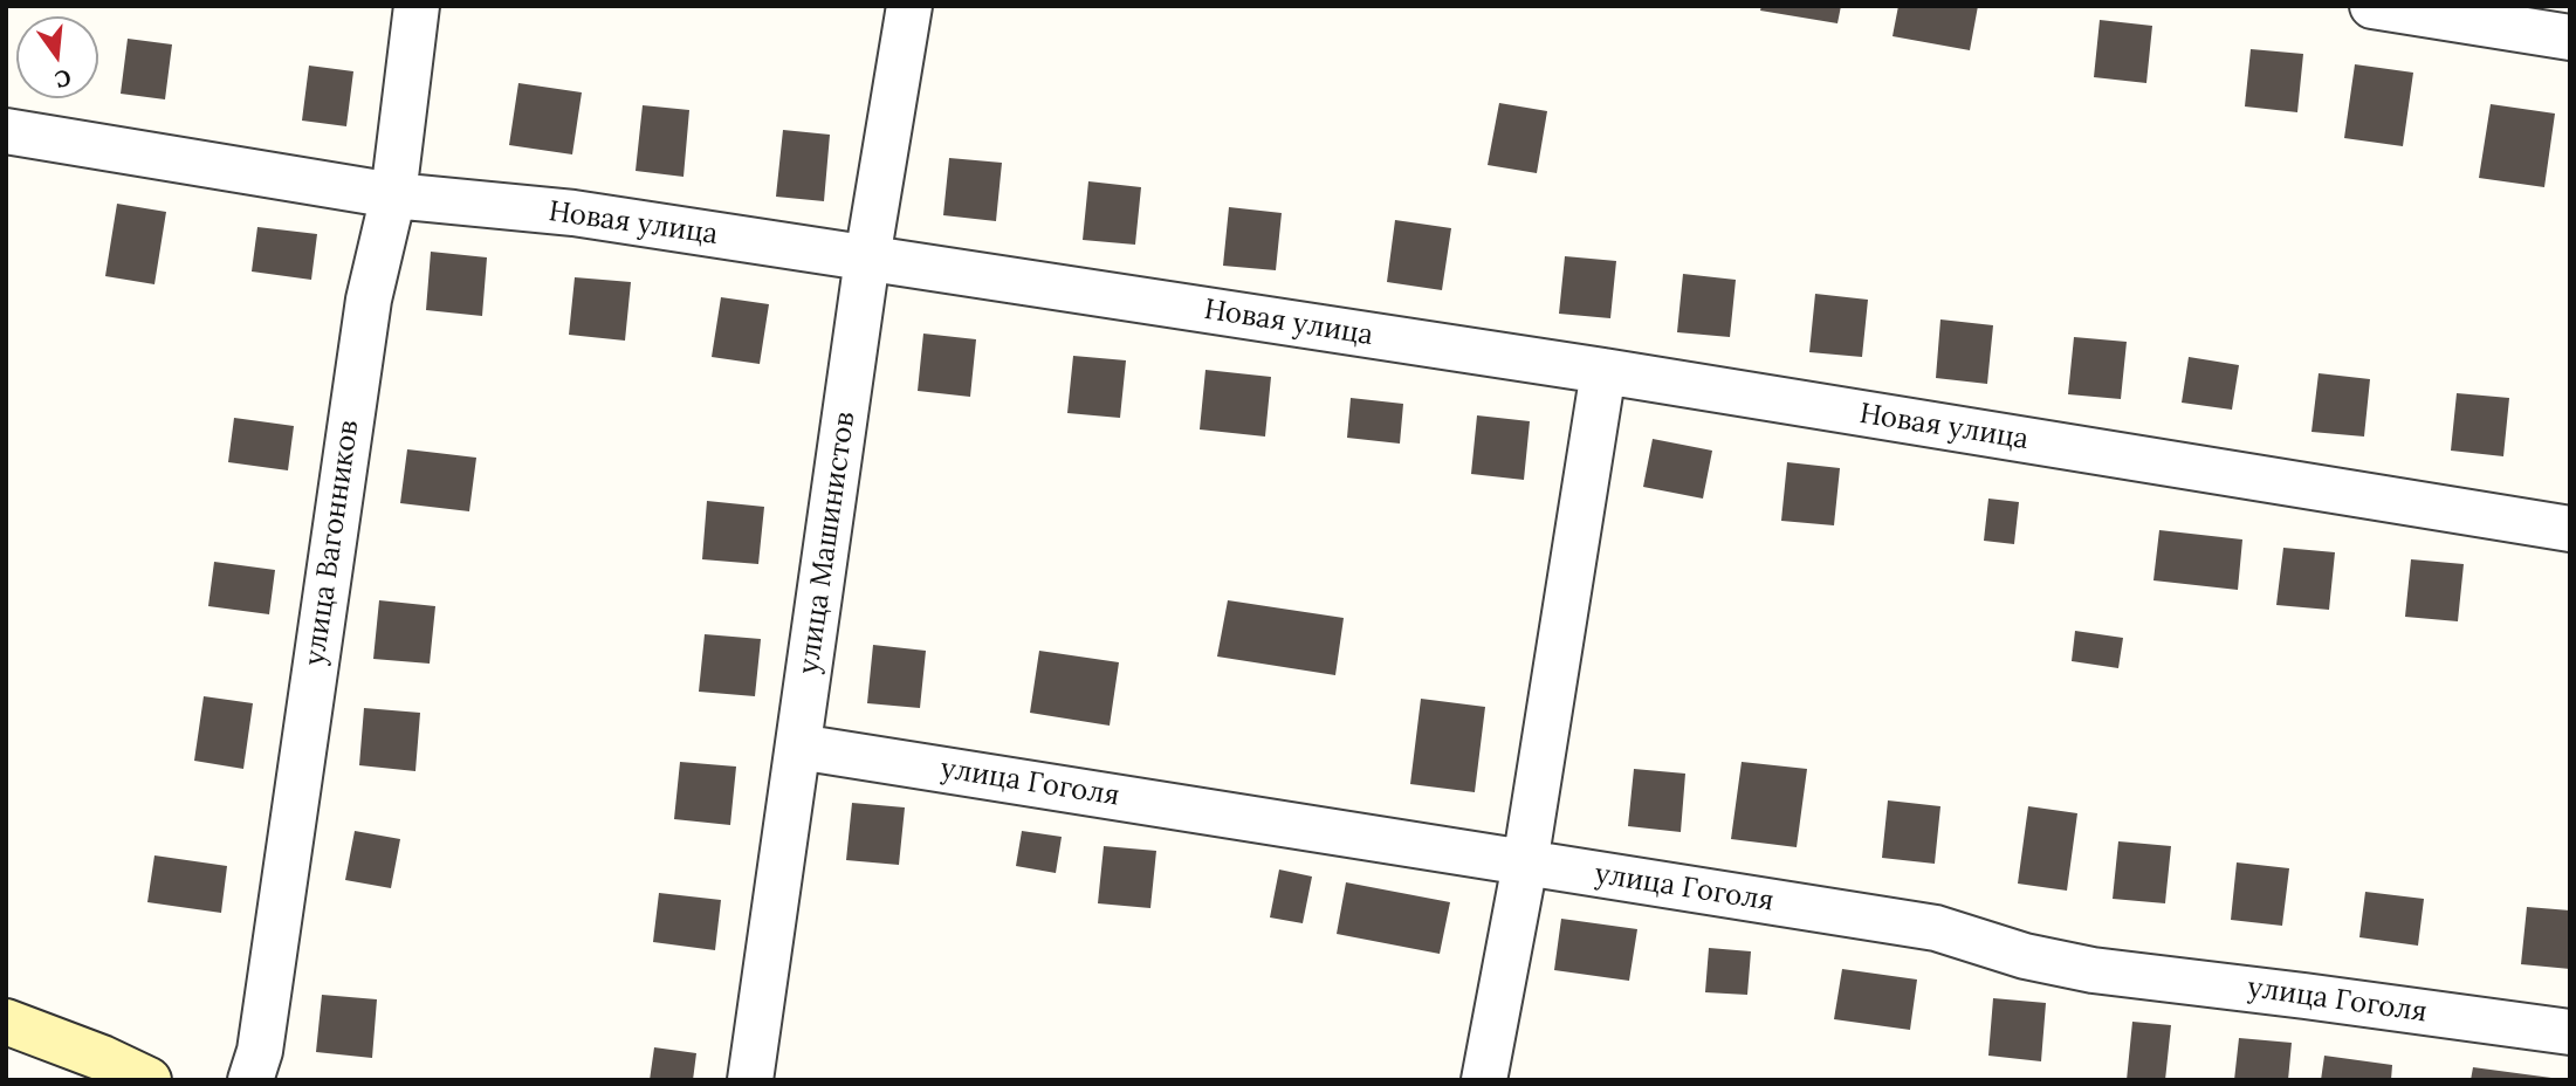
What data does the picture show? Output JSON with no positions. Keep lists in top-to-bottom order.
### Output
{
  "streets": {
    "street": [
      "Новая улица",
      "улица Вагонников",
      "улица Машинистов",
      "улица Гоголя"
    ]
  },
  "crossings": [
    ["Новая улица", "улица Вагонников"],
    ["Новая улица", "улица Машинистов"],
    ["улица Машинистов", "улица Гоголя"]
  ],
  "north": "bottom"
}
